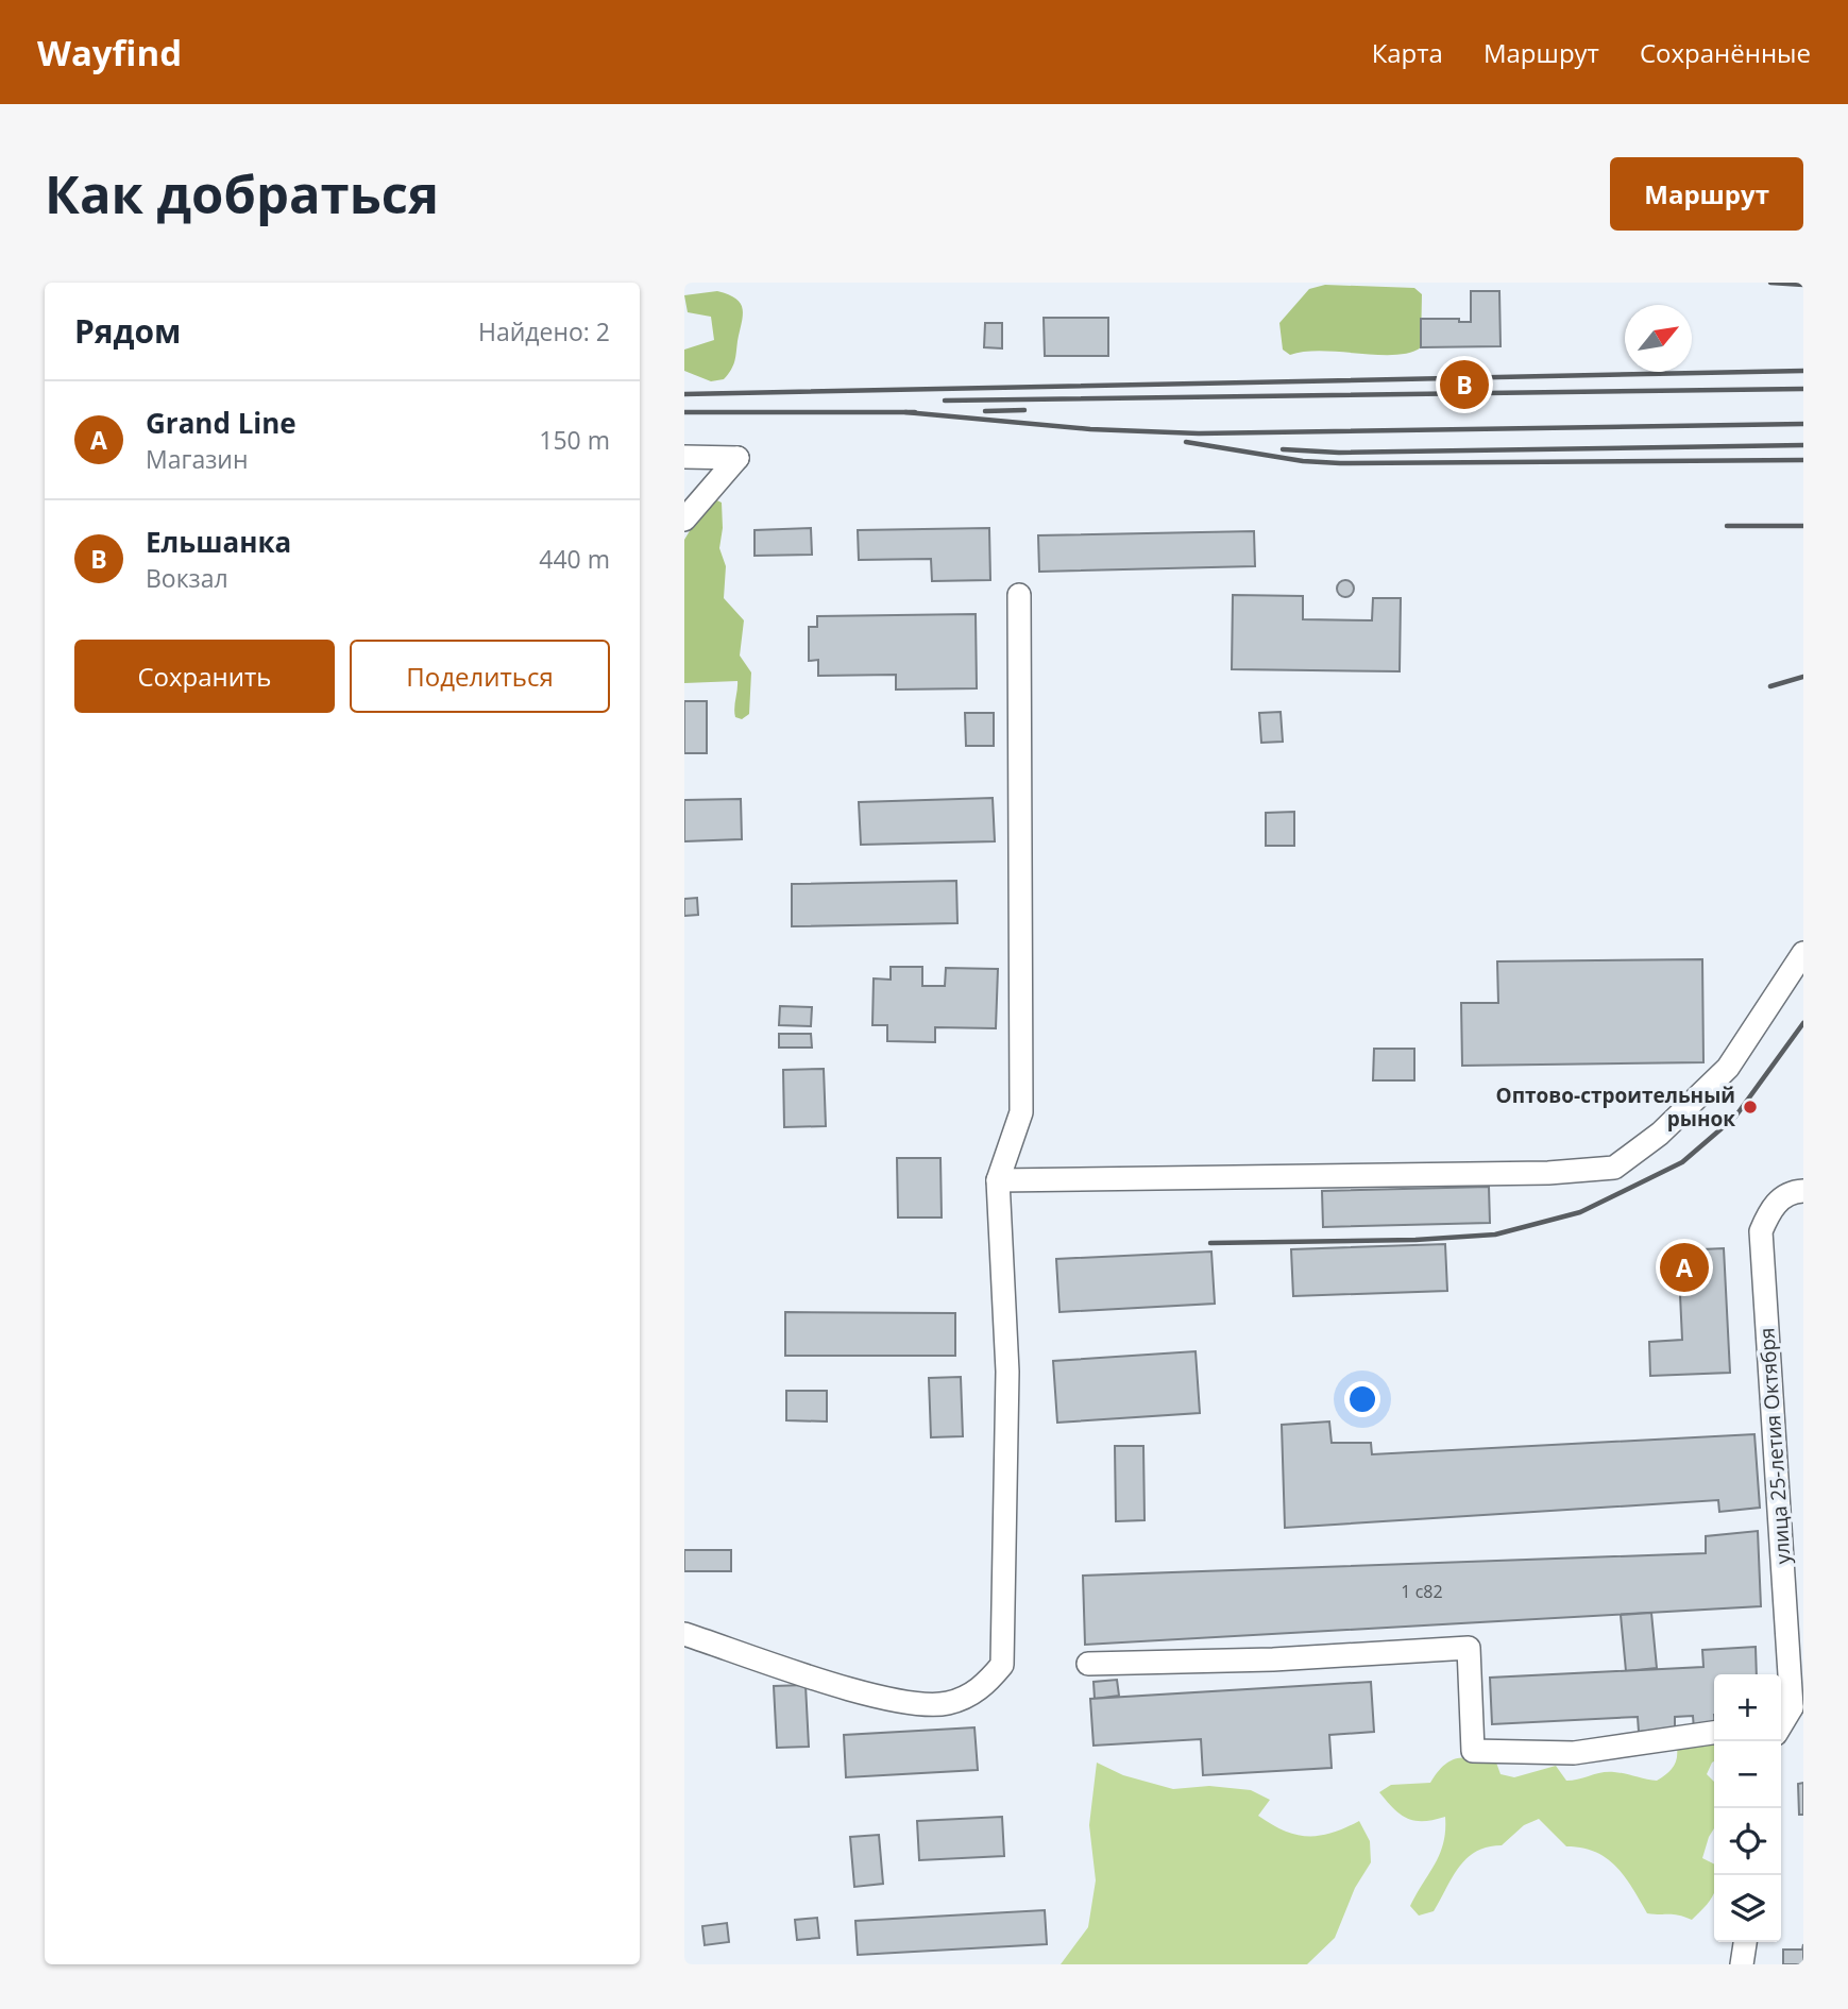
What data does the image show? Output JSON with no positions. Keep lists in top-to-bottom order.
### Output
{
  "streets": {
    "street": ["улица 25-летия Октября"]
  },
  "places": ["Оптово-строительный рынок"],
  "house_numbers": ["1 с82"],
  "north": "top right",
  "page": {
    "header": "Wayfind",
    "nav": ["Карта", "Маршрут", "Сохранённые"],
    "buttons": [
      "Маршрут",
      ["Сохранить", "Поделиться"]
    ],
    "title": "Как добраться",
    "heading": ["Рядом", "Найдено: 2"],
    "pins": ["B", "A"],
    "list": [
      {
        "mark": "A",
        "name": "Grand Line",
        "note": "Магазин",
        "value": "150 m"
      },
      {
        "mark": "B",
        "name": "Ельшанка",
        "note": "Вокзал",
        "value": "440 m"
      }
    ],
    "map_buttons": ["+", "−"]
  }
}
